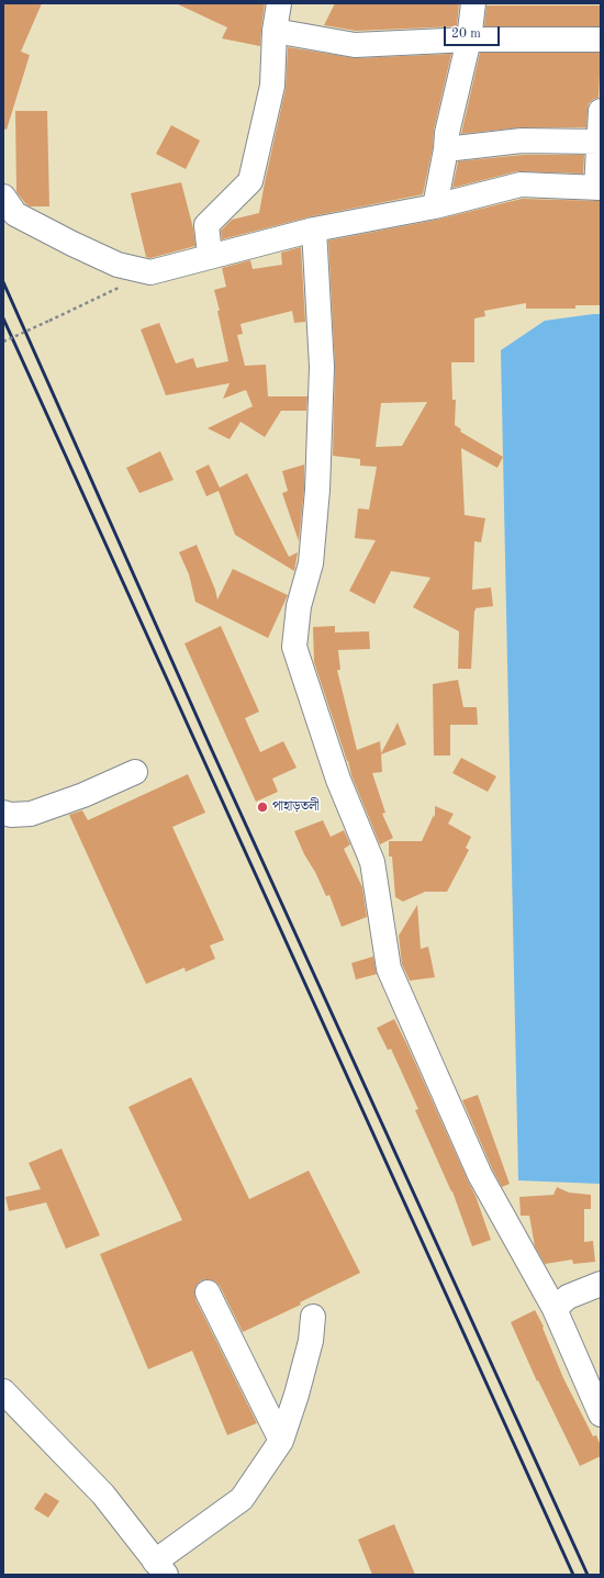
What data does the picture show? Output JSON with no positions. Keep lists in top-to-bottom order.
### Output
{
  "places": ["পাহাড়তলী"],
  "scale_bar": "20 m"
}
